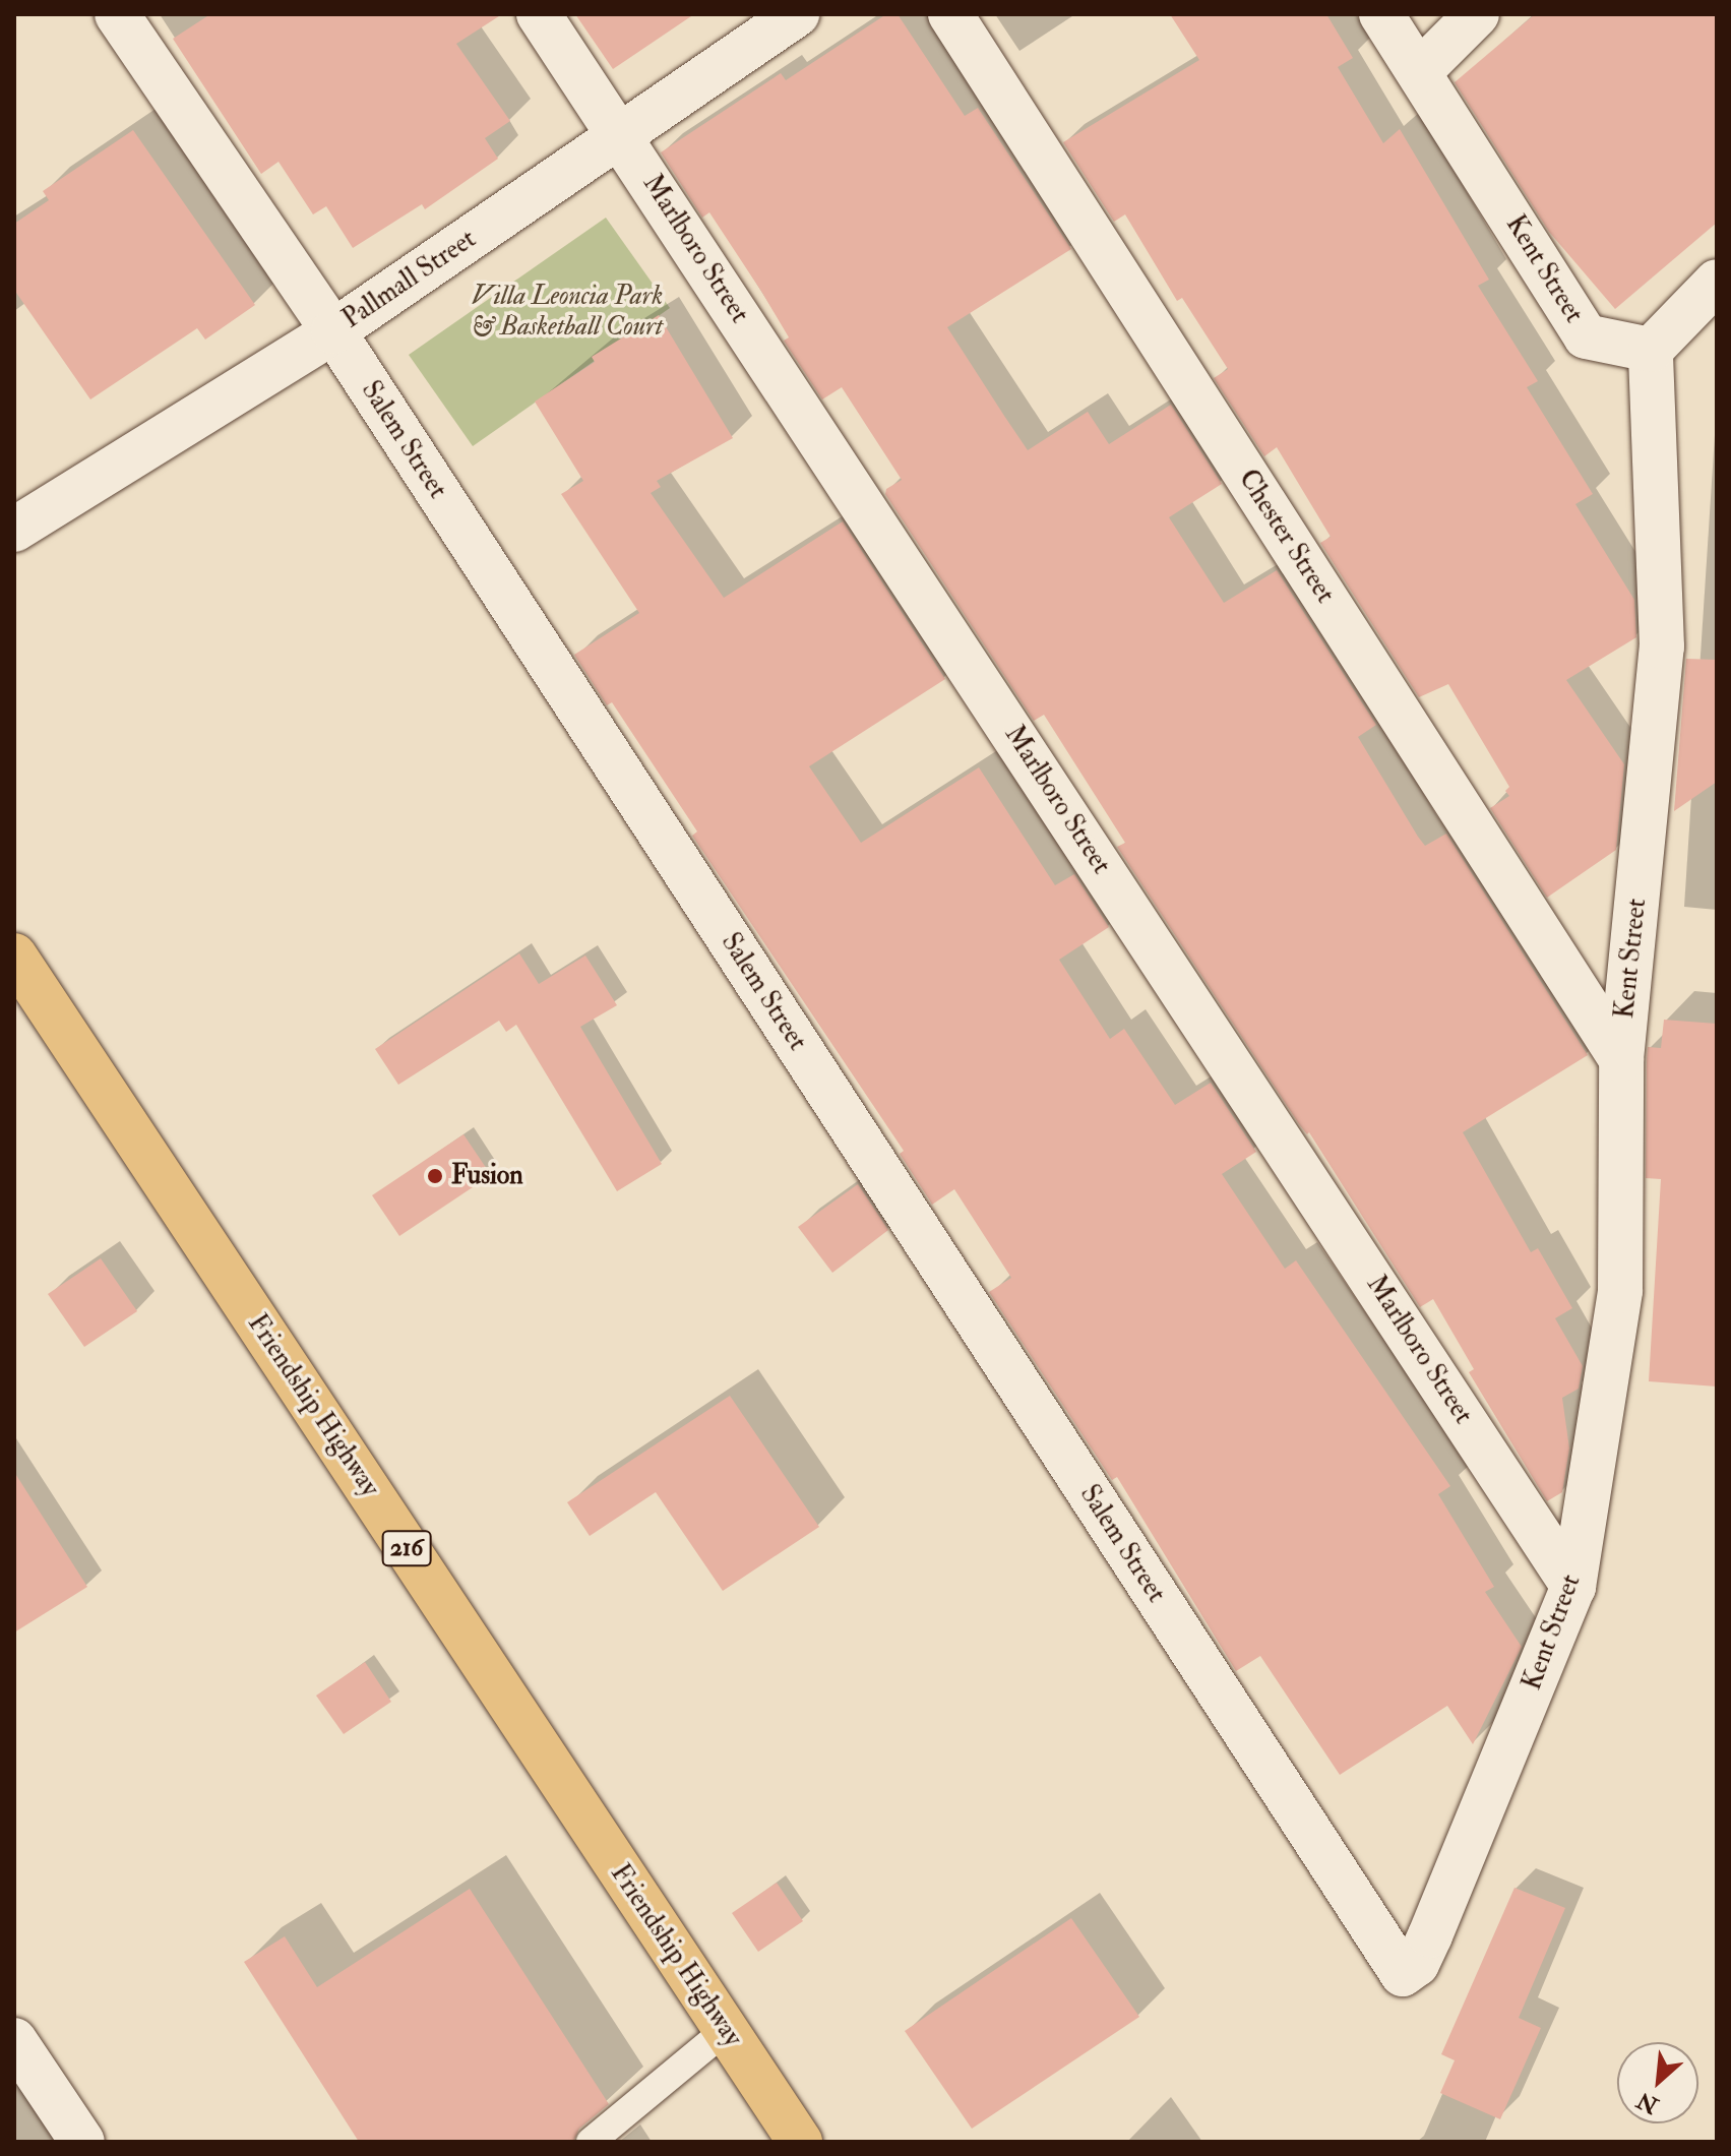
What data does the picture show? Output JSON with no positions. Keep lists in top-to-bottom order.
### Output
{
  "streets": {
    "main road": ["Friendship Highway", "216"],
    "street": [
      "Marlboro Street",
      "Kent Street",
      "Pallmall Street",
      "Salem Street",
      "Chester Street"
    ]
  },
  "crossings": [
    ["Marlboro Street", "Kent Street"],
    ["Marlboro Street", "Pallmall Street"],
    ["Kent Street", "Salem Street"],
    ["Kent Street", "Chester Street"],
    ["Pallmall Street", "Salem Street"]
  ],
  "parks": ["Villa Leoncia Park & Basketball Court"],
  "places": ["Fusion"],
  "north": "bottom left"
}
